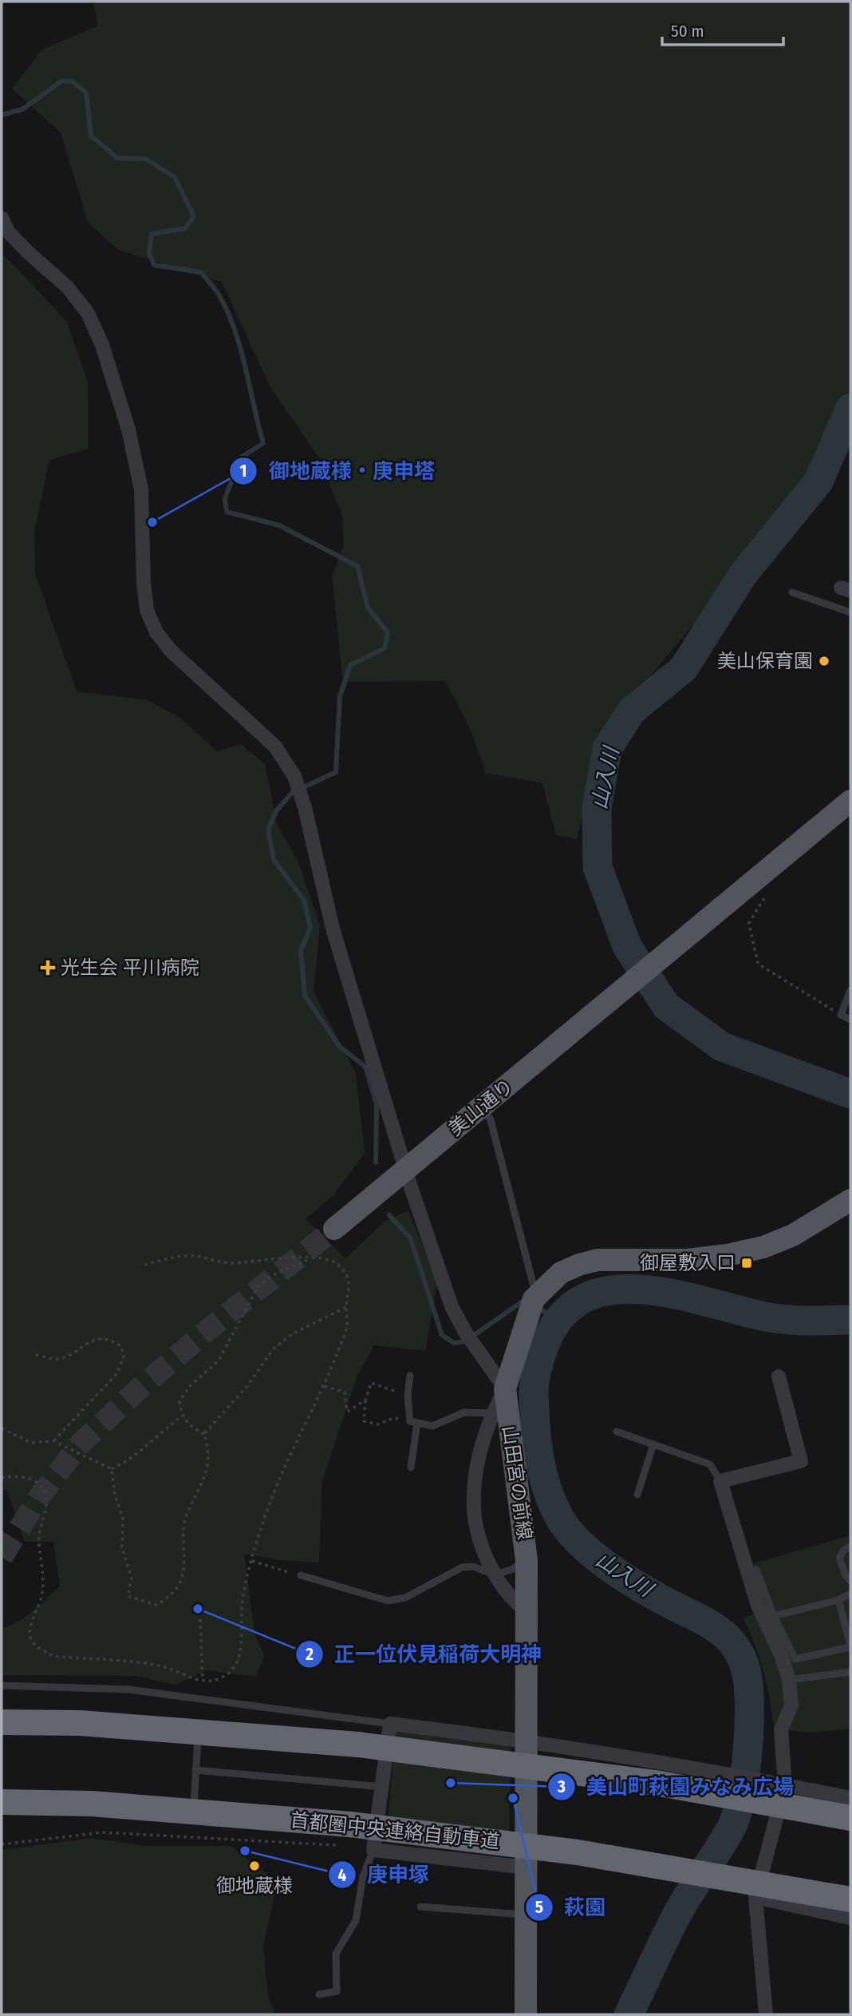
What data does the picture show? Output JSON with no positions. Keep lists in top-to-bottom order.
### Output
{
  "streets": {
    "highway": ["首都圏中央連絡自動車道"],
    "main road": ["美山通り", "山田宮の前線"]
  },
  "water": ["山入川"],
  "places": {
    "other": [
      "御地蔵様・庚申塔",
      "美山保育園",
      "正一位伏見稲荷大明神",
      "美山町萩園みなみ広場",
      "萩園",
      "庚申塚",
      "御地蔵様"
    ],
    "health": ["光生会 平川病院"],
    "transit": ["御屋敷入口"]
  },
  "scale_bar": "50 m"
}
